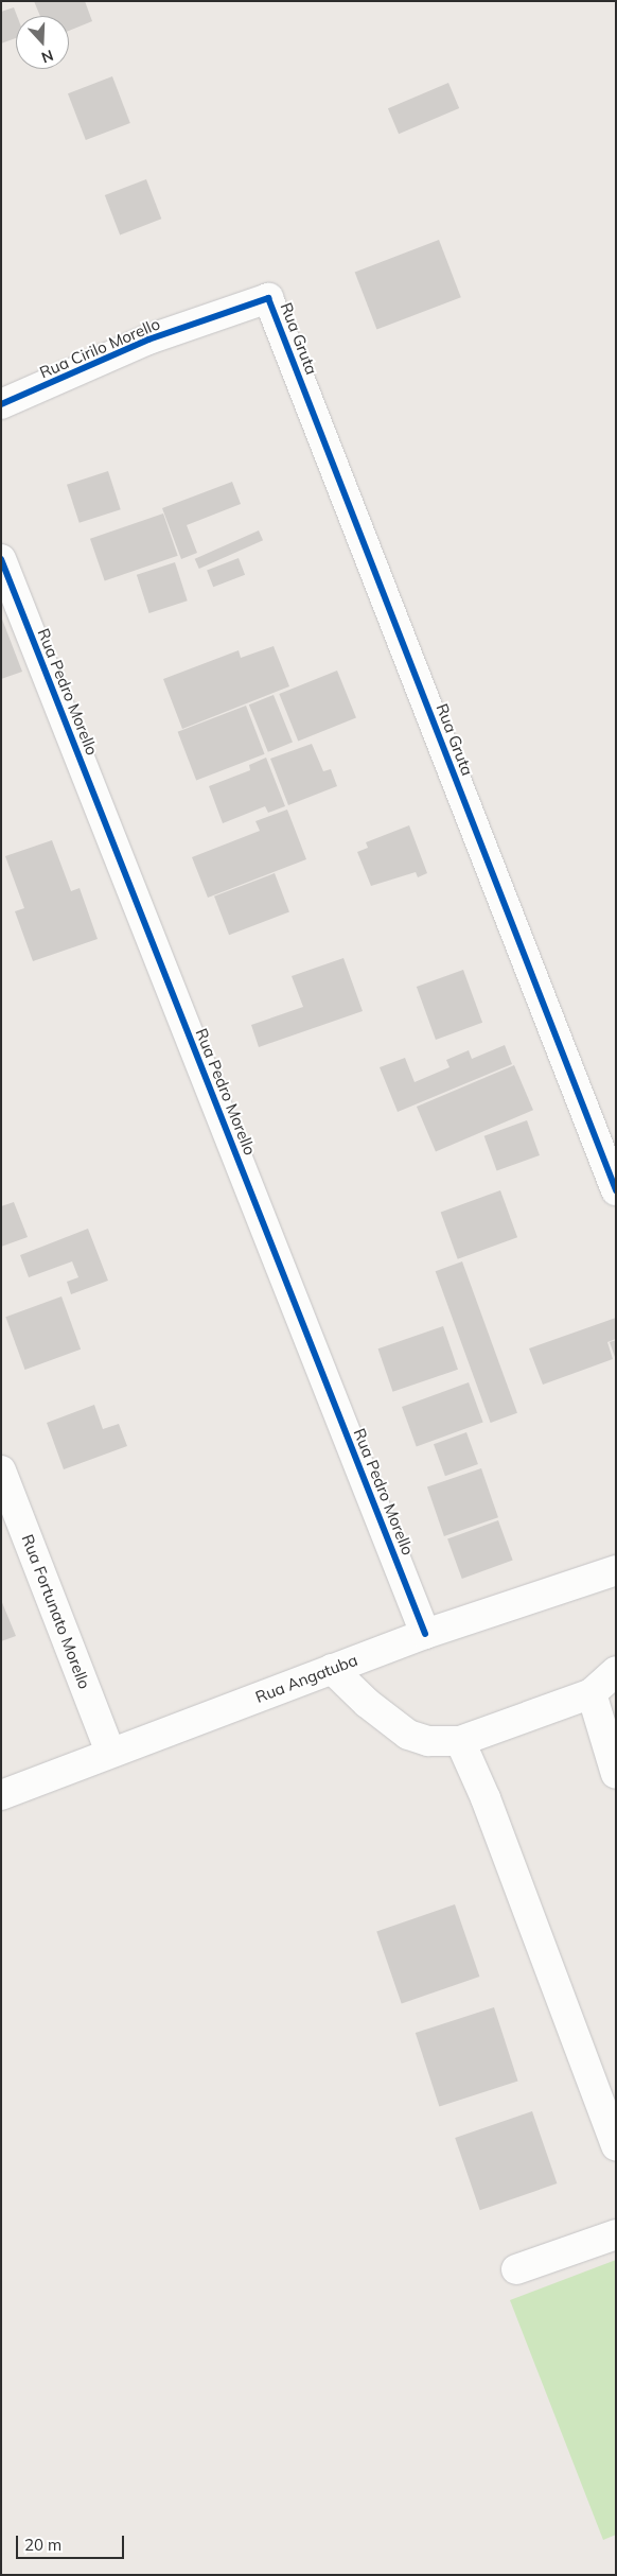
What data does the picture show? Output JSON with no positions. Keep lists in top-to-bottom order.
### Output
{
  "streets": {
    "street": [
      "Rua Gruta",
      "Rua Cirilo Morello",
      "Rua Pedro Morello",
      "Rua Fortunato Morello",
      "Rua Angatuba"
    ]
  },
  "crossings": [
    ["Rua Gruta", "Rua Cirilo Morello"],
    ["Rua Pedro Morello", "Rua Angatuba"],
    ["Rua Fortunato Morello", "Rua Angatuba"]
  ],
  "scale_bar": "20 m",
  "north": "bottom"
}
